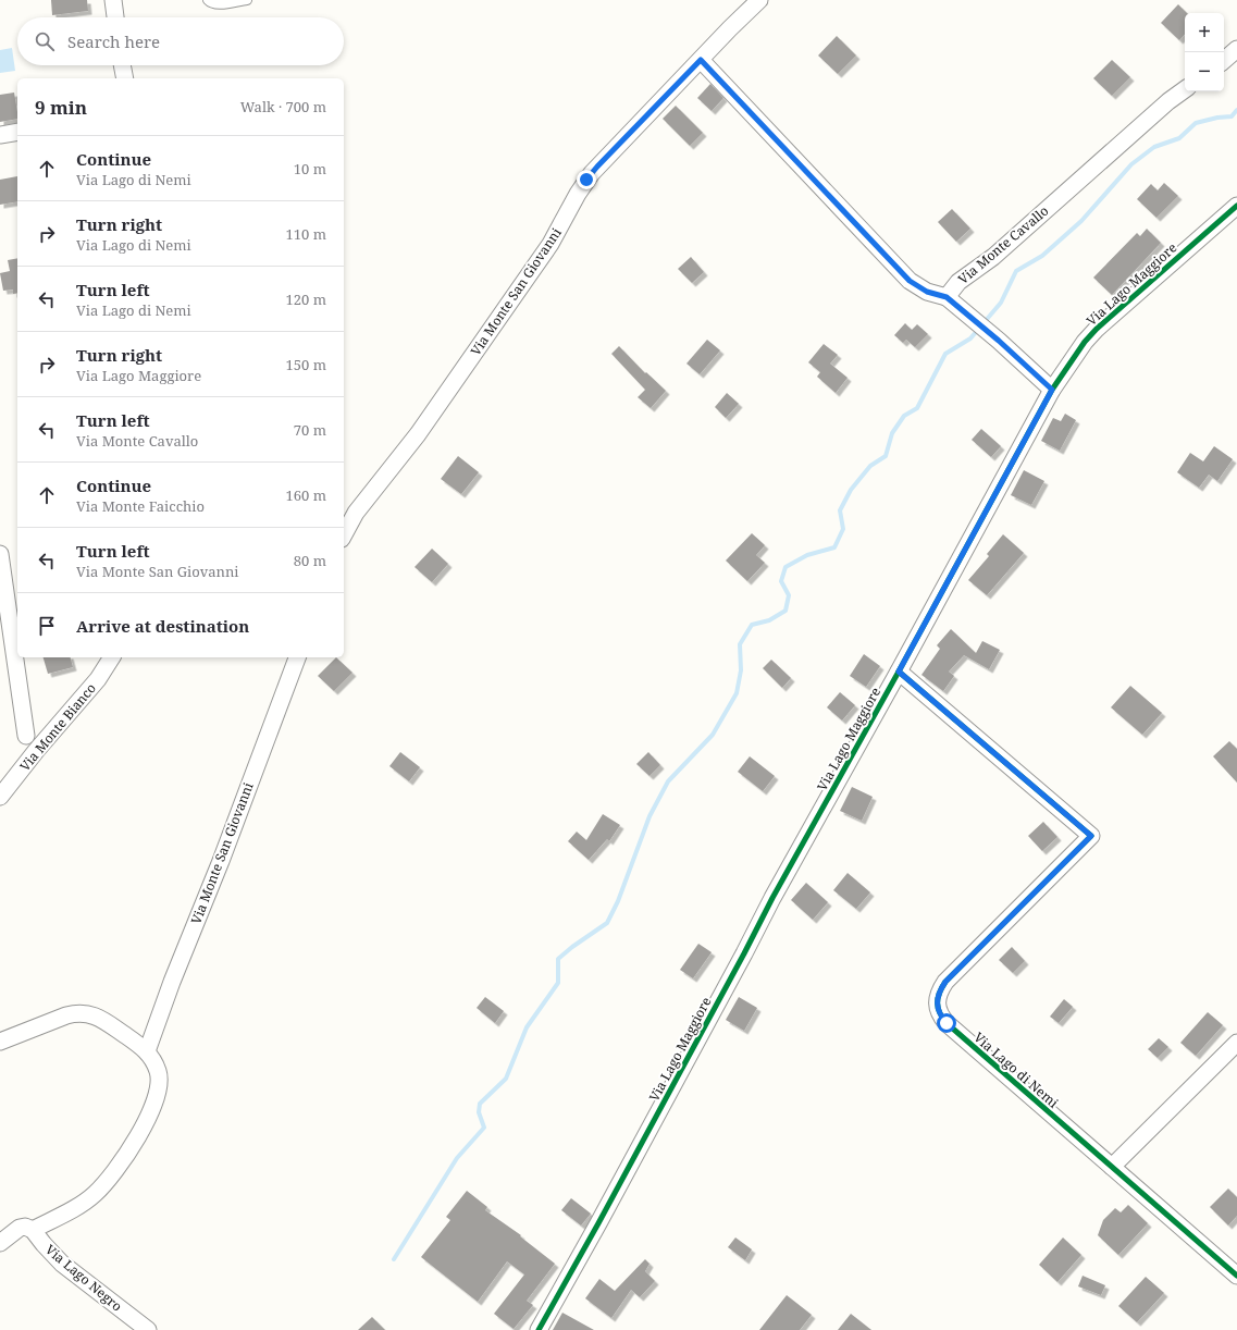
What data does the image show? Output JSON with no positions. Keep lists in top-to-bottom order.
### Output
{
  "streets": {
    "street": [
      "Via Monte Cavallo",
      "Via Lago Maggiore",
      "Via Monte San Giovanni",
      "Via Monte Bianco",
      "Via Lago di Nemi",
      "Via Lago Negro"
    ]
  },
  "crossings": [
    ["Via Lago Maggiore", "Via Lago di Nemi"]
  ],
  "page": {
    "map_buttons": ["+", "−"],
    "search": "Search here",
    "heading": ["9 min", "Walk · 700 m"],
    "list": [
      ["Continue", "Via Lago di Nemi", "10 m"],
      ["Turn right", "Via Lago di Nemi", "110 m"],
      ["Turn left", "Via Lago di Nemi", "120 m"],
      ["Turn right", "Via Lago Maggiore", "150 m"],
      ["Turn left", "Via Monte Cavallo", "70 m"],
      ["Continue", "Via Monte Faicchio", "160 m"],
      ["Turn left", "Via Monte San Giovanni", "80 m"],
      "Arrive at destination"
    ]
  }
}
